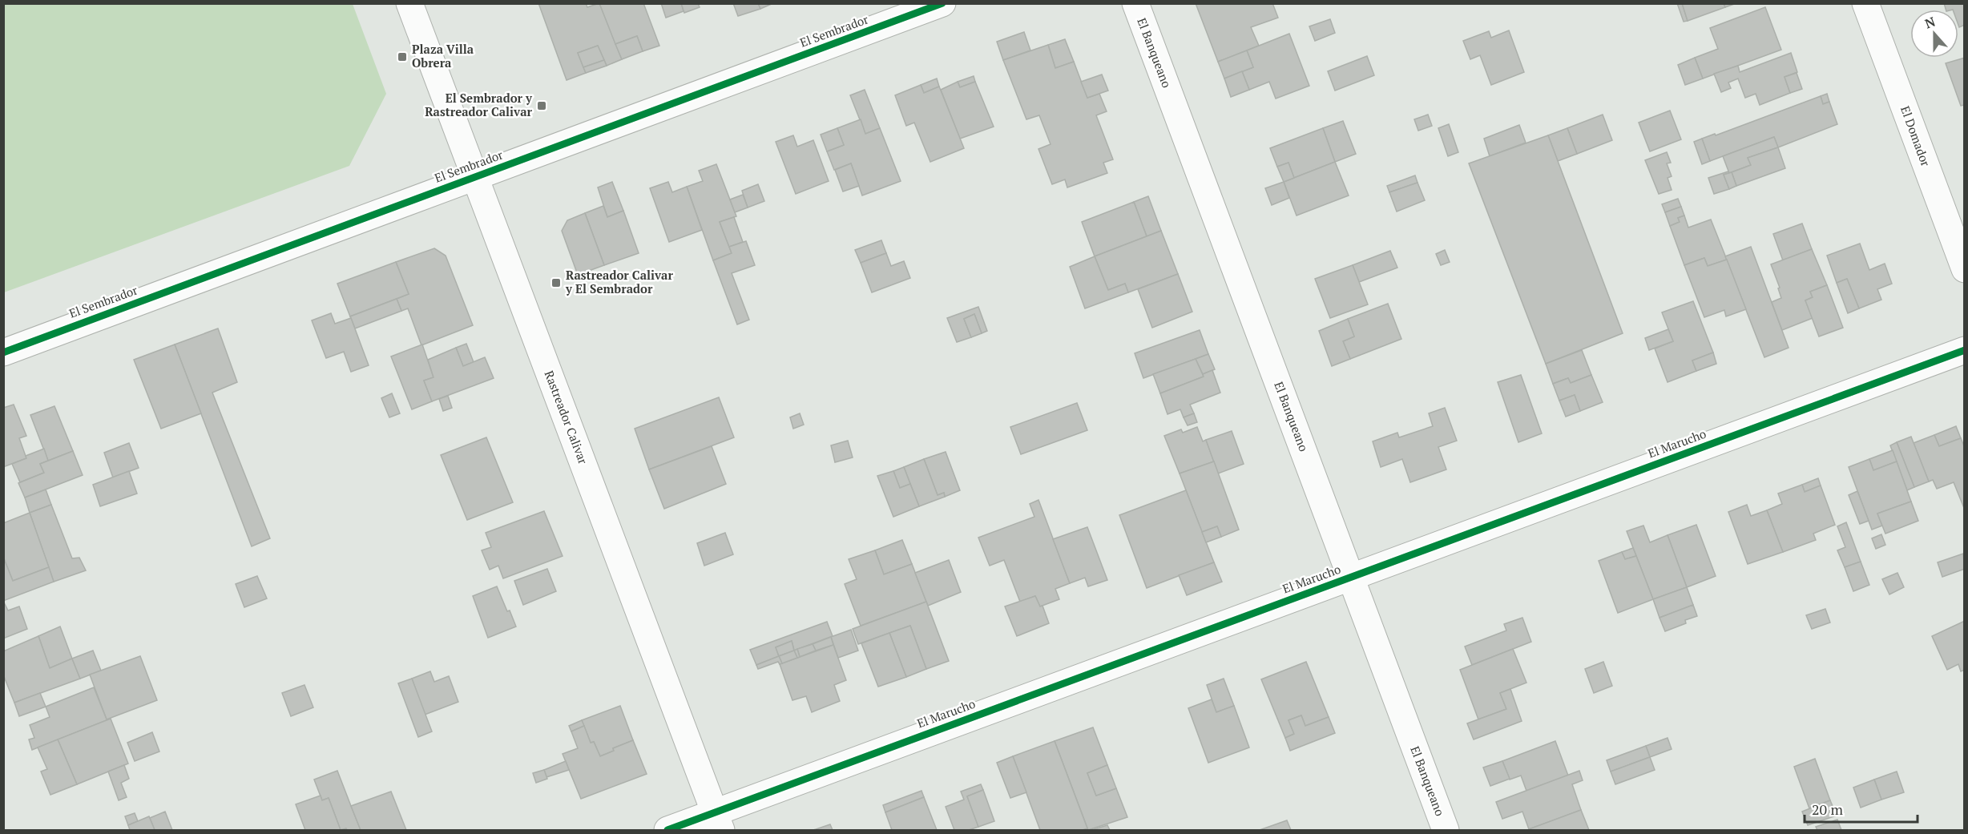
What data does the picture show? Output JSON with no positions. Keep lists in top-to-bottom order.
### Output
{
  "streets": {
    "street": [
      "El Sembrador",
      "El Banqueano",
      "El Domador",
      "Rastreador Calivar",
      "El Marucho"
    ]
  },
  "crossings": [
    ["El Sembrador", "Rastreador Calivar"],
    ["El Banqueano", "El Marucho"],
    ["Rastreador Calivar", "El Marucho"]
  ],
  "places": {
    "transit": ["Plaza Villa Obrera", "El Sembrador y Rastreador Calivar", "Rastreador Calivar y El Sembrador"]
  },
  "scale_bar": "20 m",
  "north": "top"
}
